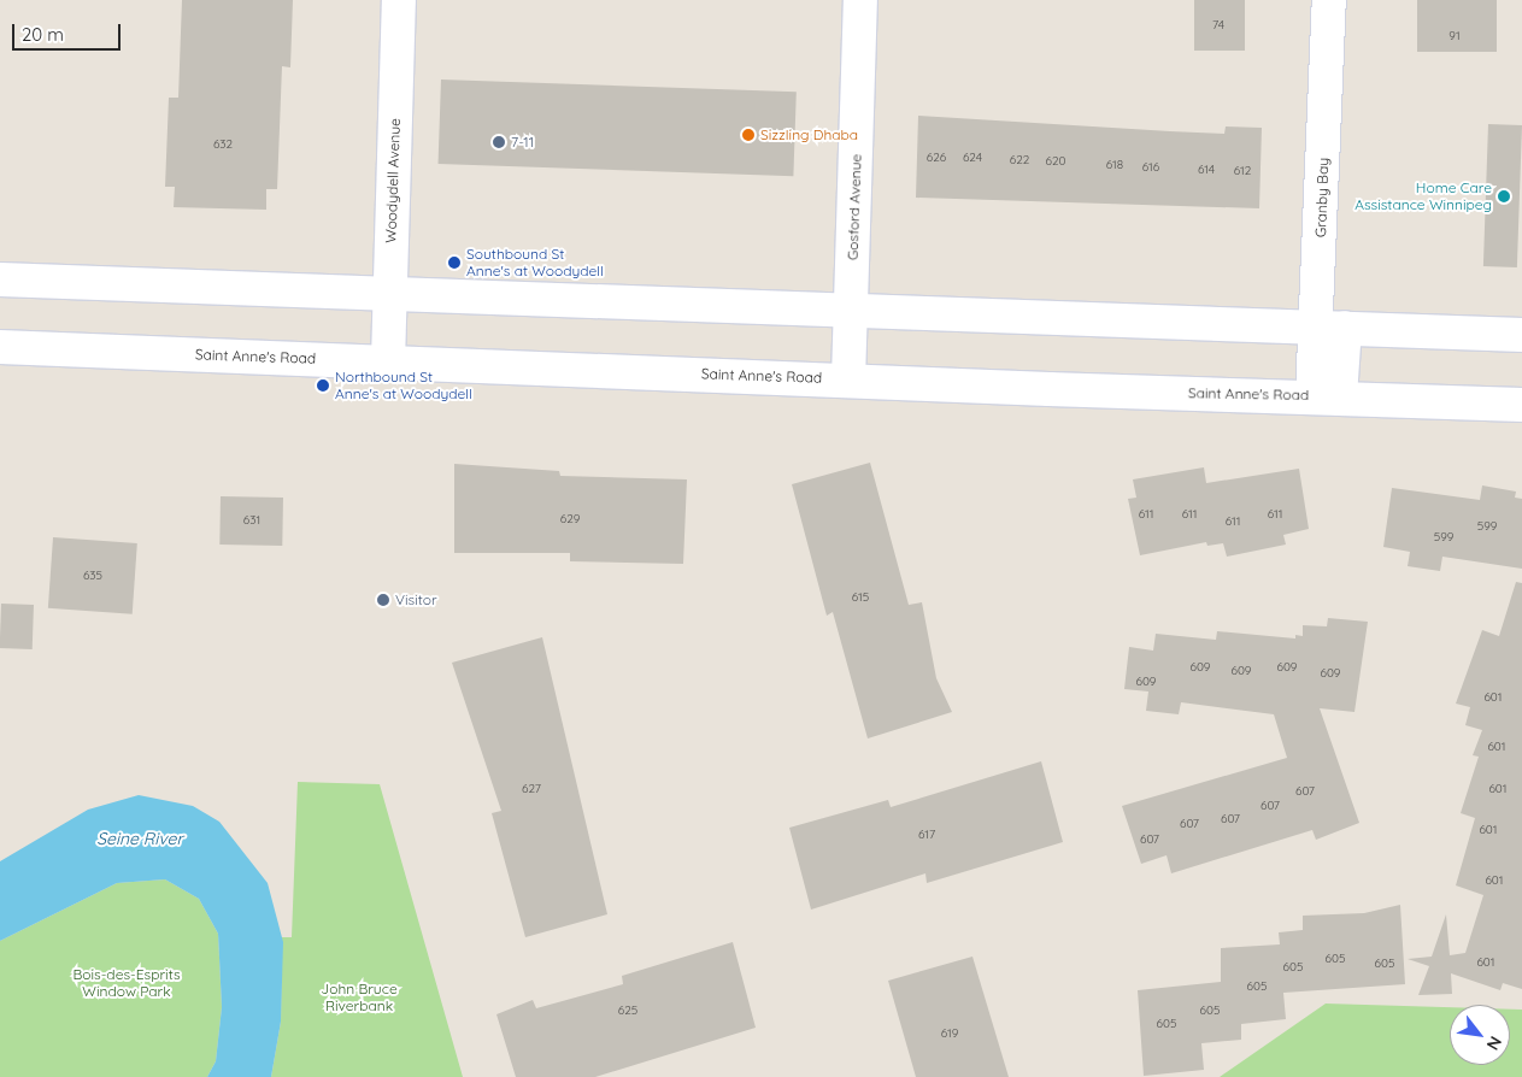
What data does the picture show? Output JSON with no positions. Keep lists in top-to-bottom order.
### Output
{
  "streets": {
    "main road": [
      "Woodydell Avenue",
      "Granby Bay",
      "Gosford Avenue",
      "Saint Anne's Road"
    ]
  },
  "crossings": [
    ["Woodydell Avenue", "Saint Anne's Road"],
    ["Granby Bay", "Saint Anne's Road"],
    ["Gosford Avenue", "Saint Anne's Road"]
  ],
  "water": ["Seine River"],
  "parks": ["Bois-des-Esprits Window Park", "John Bruce Riverbank"],
  "places": [
    "Sizzling Dhaba",
    "7-11",
    "Home Care Assistance Winnipeg",
    "Southbound St Anne's at Woodydell",
    "Northbound St Anne's at Woodydell",
    "Visitor"
  ],
  "house_numbers": [
    "74",
    "91",
    "632",
    "626",
    "624",
    "622",
    "620",
    "618",
    "616",
    "614",
    "612",
    "611",
    "611",
    "611",
    "629",
    "631",
    "611",
    "599",
    "599",
    "635",
    "615",
    "609",
    "609",
    "609",
    "609",
    "609",
    "601",
    "601",
    "627",
    "601",
    "607",
    "607",
    "607",
    "607",
    "601",
    "617",
    "607",
    "601",
    "605",
    "601",
    "605",
    "605",
    "605",
    "625",
    "605",
    "605",
    "619"
  ],
  "scale_bar": "20 m",
  "north": "bottom right"
}
